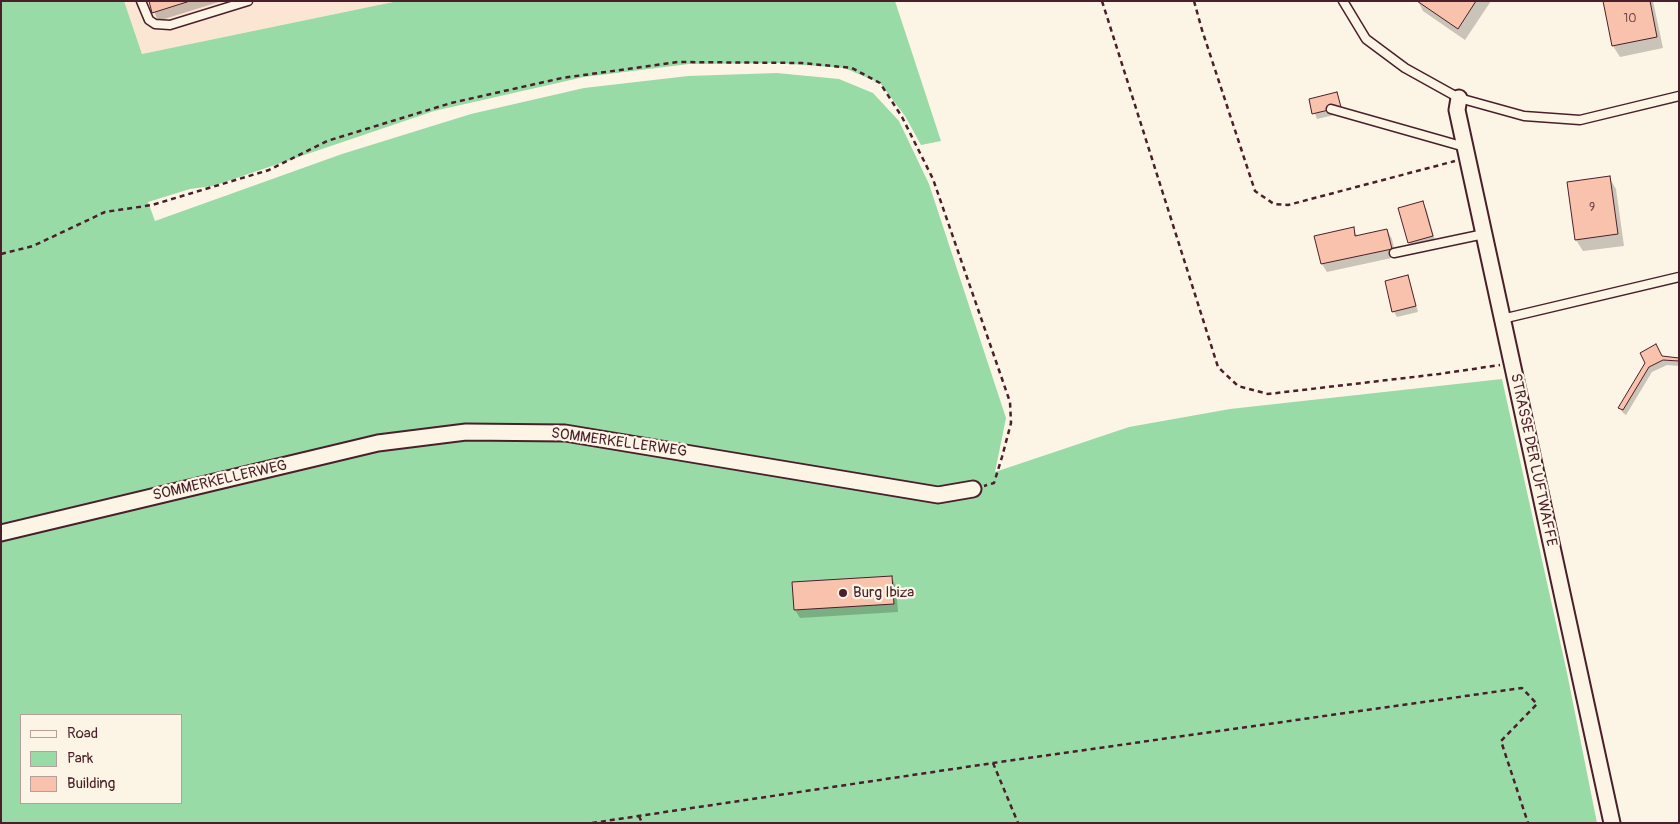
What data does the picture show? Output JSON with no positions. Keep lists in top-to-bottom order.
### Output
{
  "streets": {
    "street": ["SOMMERKELLERWEG", "STRASSE DER LUFTWAFFE"]
  },
  "places": ["Burg Ibiza"],
  "house_numbers": ["10", "9"],
  "legend": ["Road", "Park", "Building"]
}
